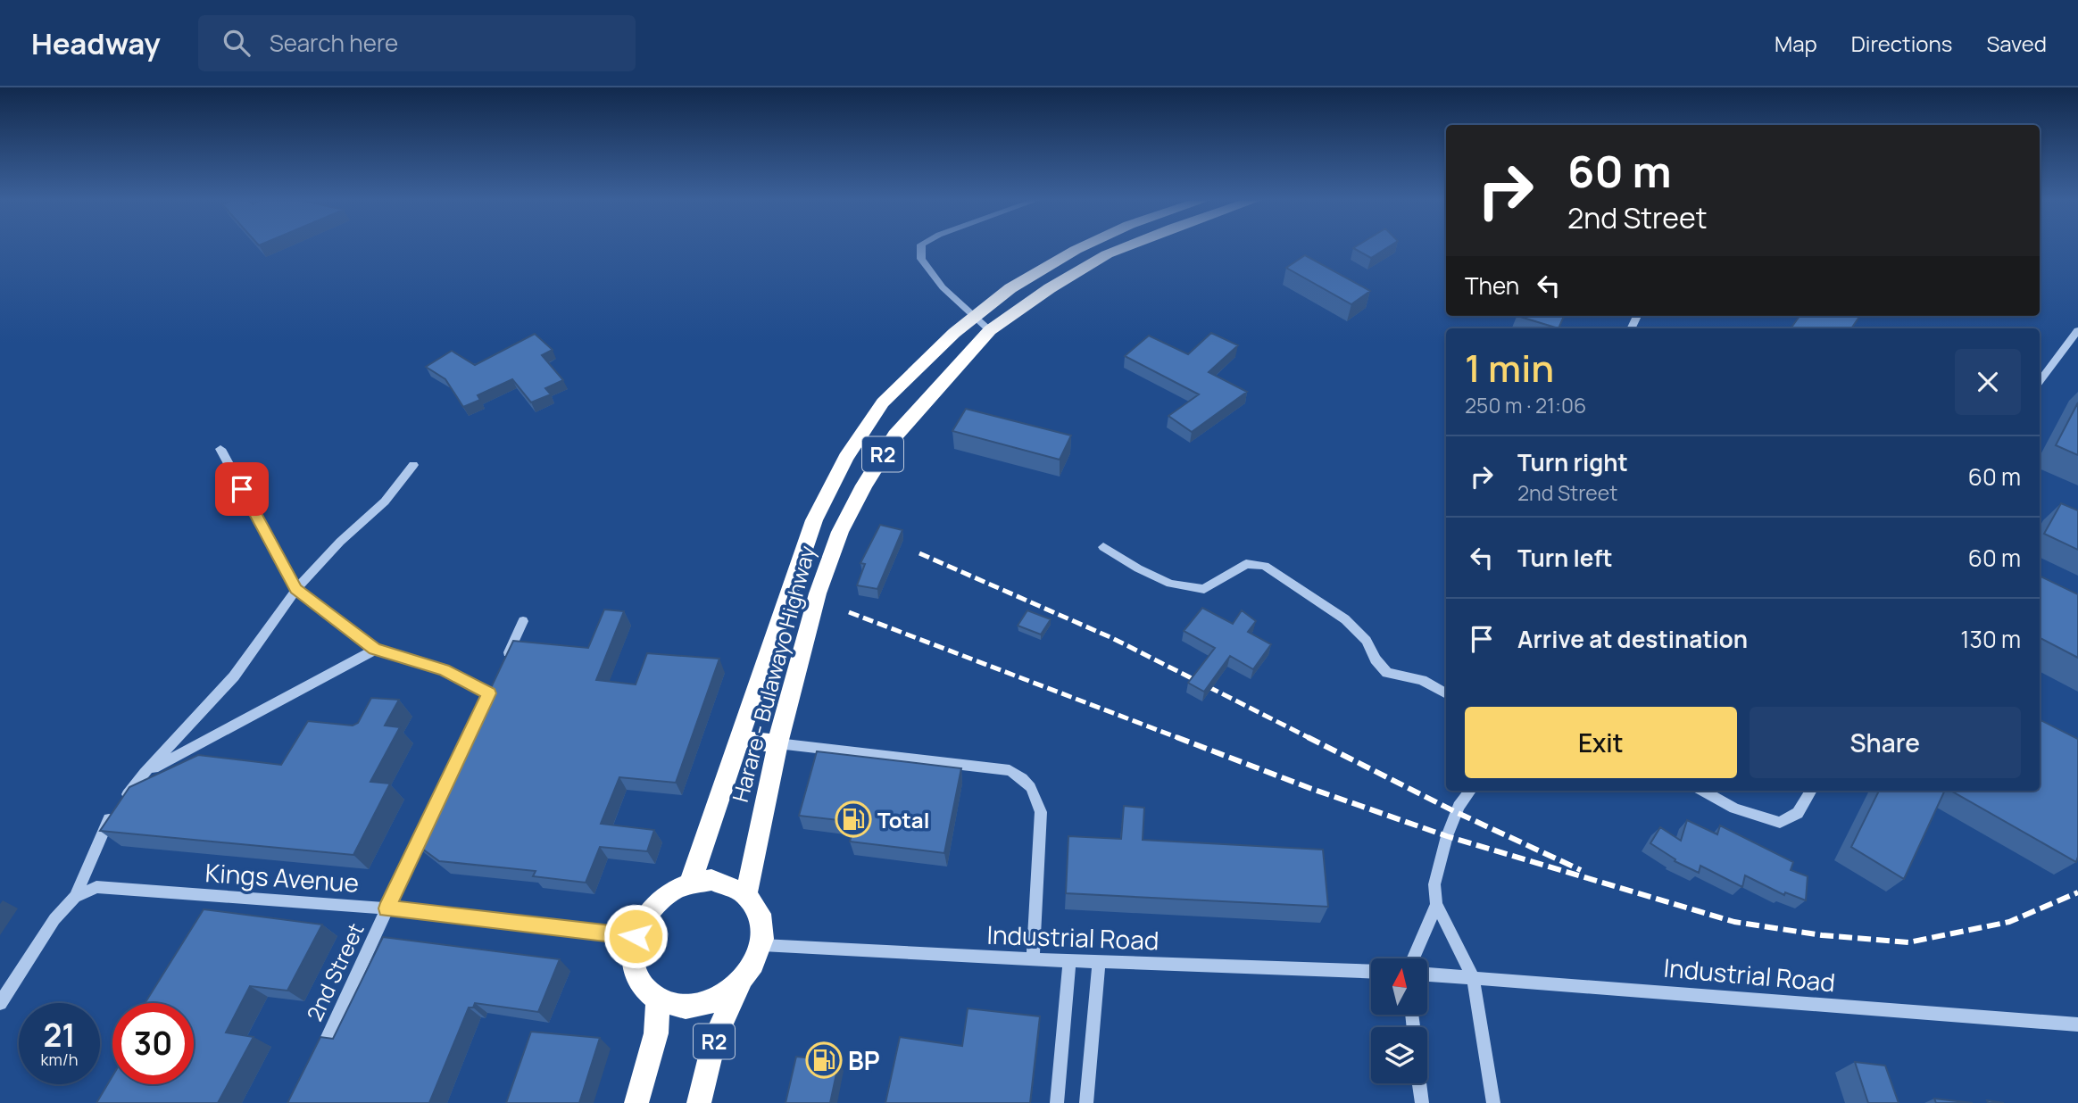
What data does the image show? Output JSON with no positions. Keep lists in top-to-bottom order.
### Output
{
  "streets": {
    "highway": ["R2", "Harare - Bulawayo Highway"],
    "street": ["Kings Avenue", "Industrial Road", "2nd Street"]
  },
  "crossings": [
    ["R2", "Harare - Bulawayo Highway"],
    ["R2", "Kings Avenue"],
    ["R2", "Industrial Road"],
    ["Harare - Bulawayo Highway", "Kings Avenue"],
    ["Harare - Bulawayo Highway", "Industrial Road"],
    ["Kings Avenue", "Industrial Road"],
    ["Kings Avenue", "2nd Street"]
  ],
  "places": {
    "fuel station": ["Total", "BP"]
  },
  "north": "top",
  "page": {
    "header": "Headway",
    "search": "Search here",
    "nav": ["Map", "Directions", "Saved"],
    "turn": ["60 m", "2nd Street"],
    "then": "Then",
    "heading": ["1 min", "250 m · 21:06"],
    "list": [
      {
        "name": "Turn right",
        "note": "2nd Street",
        "value": "60 m"
      },
      {
        "name": "Turn left",
        "value": "60 m"
      },
      {
        "name": "Arrive at destination",
        "value": "130 m"
      }
    ],
    "buttons": ["Exit", "Share"],
    "speed": "21 km/h",
    "limit": "30"
  }
}
